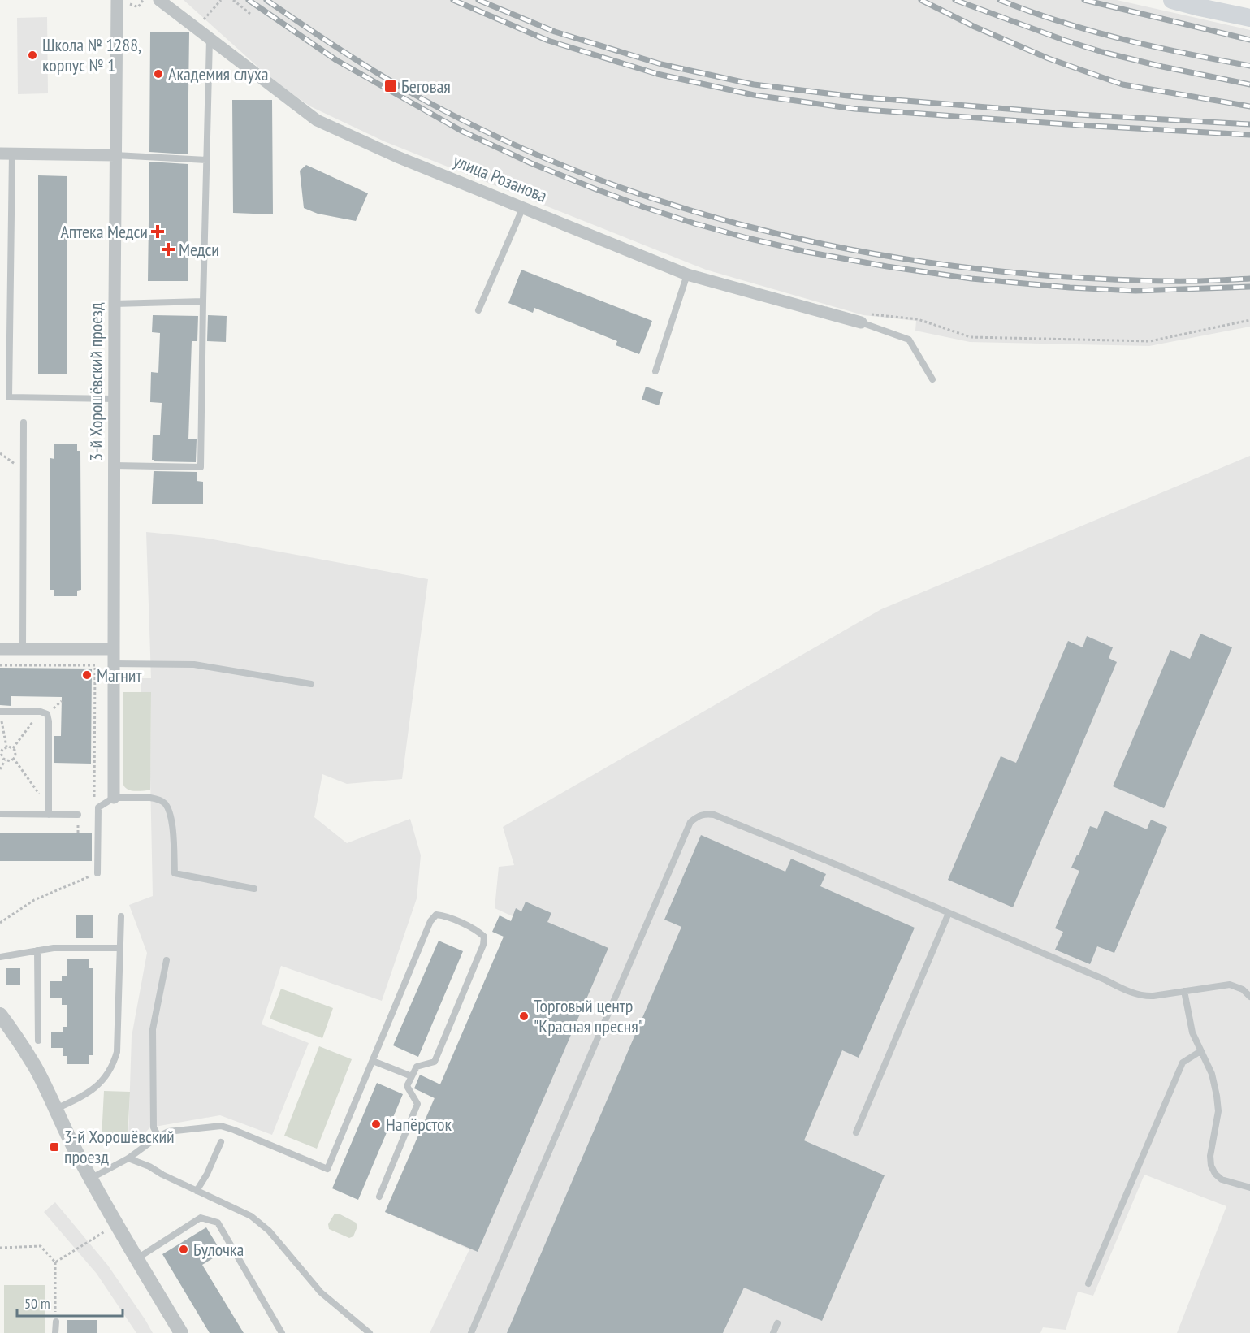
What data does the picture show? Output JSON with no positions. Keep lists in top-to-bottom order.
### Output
{
  "streets": {
    "street": ["улица Розанова", "3-й Хорошёвский проезд"]
  },
  "places": {
    "other": [
      "Школа № 1288, корпус № 1",
      "Академия слуха",
      "Магнит",
      "Торговый центр \"Красная пресня\"",
      "Напёрсток",
      "Булочка"
    ],
    "transit": ["Беговая", "3-й Хорошёвский проезд"],
    "health": ["Аптека Медси", "Медси"]
  },
  "scale_bar": "50 m"
}
